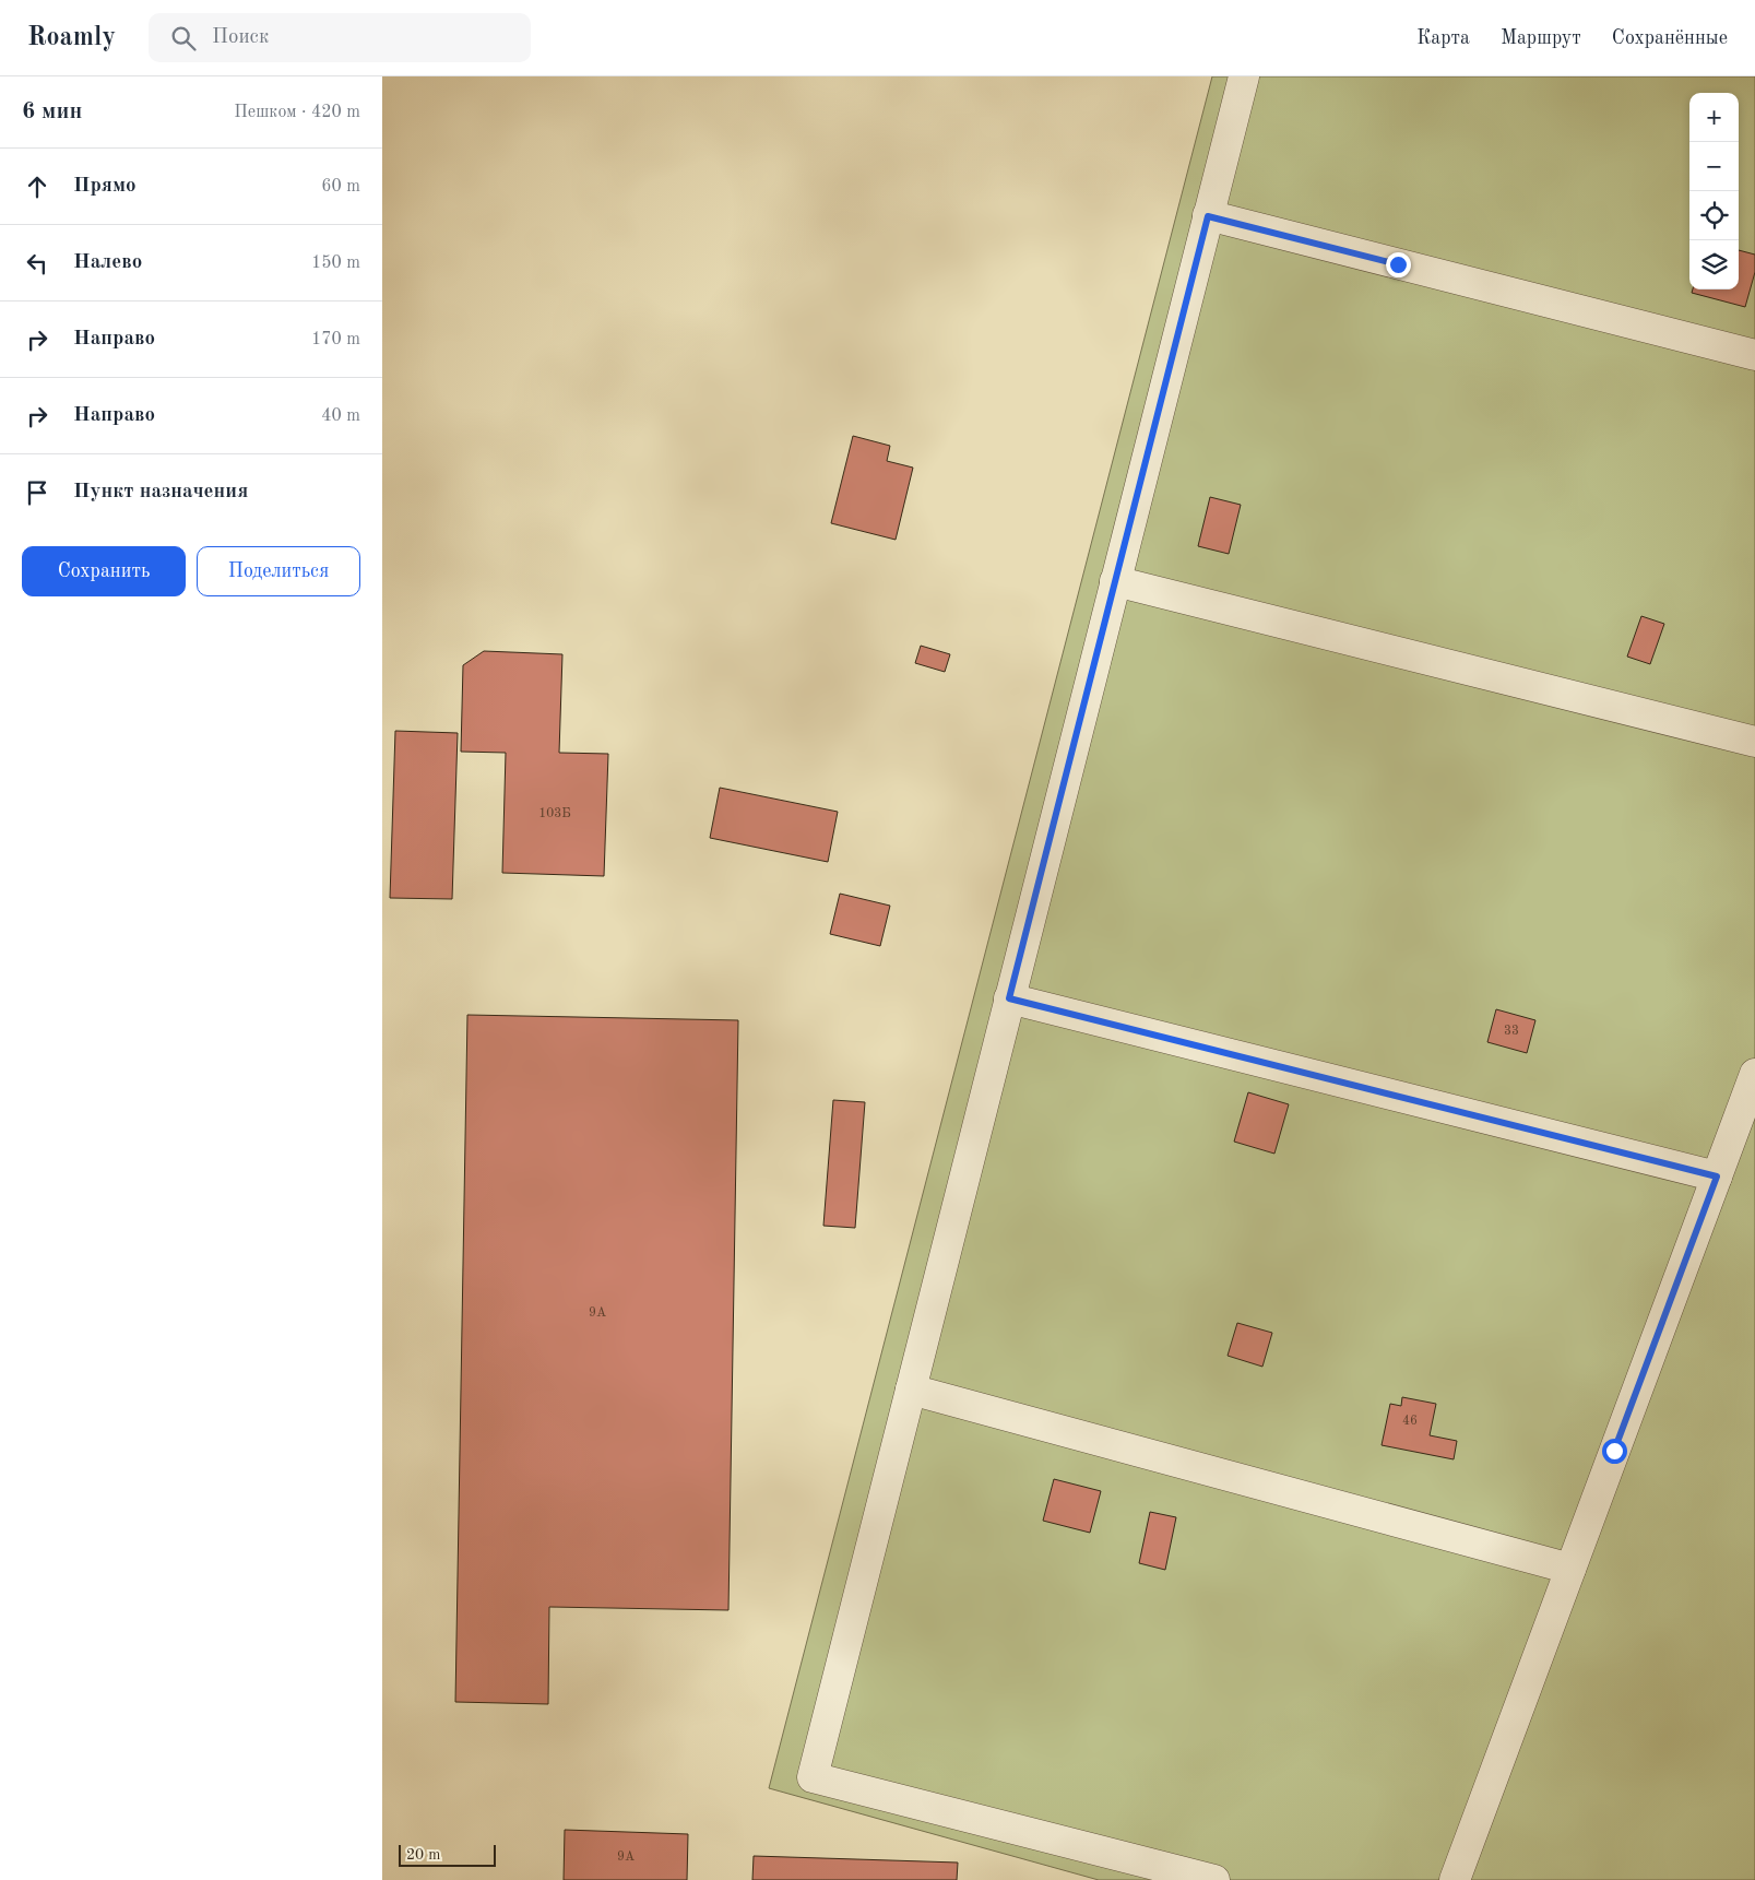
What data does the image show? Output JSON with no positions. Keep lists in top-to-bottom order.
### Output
{
  "house_numbers": [
    "103Б",
    "33",
    "9А",
    "46",
    "9А"
  ],
  "scale_bar": "20 m",
  "page": {
    "header": "Roamly",
    "search": "Поиск",
    "nav": ["Карта", "Маршрут", "Сохранённые"],
    "heading": ["6 мин", "Пешком · 420 m"],
    "map_buttons": ["+", "−"],
    "list": [
      ["Прямо", "60 m"],
      ["Налево", "150 m"],
      ["Направо", "170 m"],
      ["Направо", "40 m"],
      "Пункт назначения"
    ],
    "buttons": ["Сохранить", "Поделиться"],
    "scale": "20 m"
  }
}
